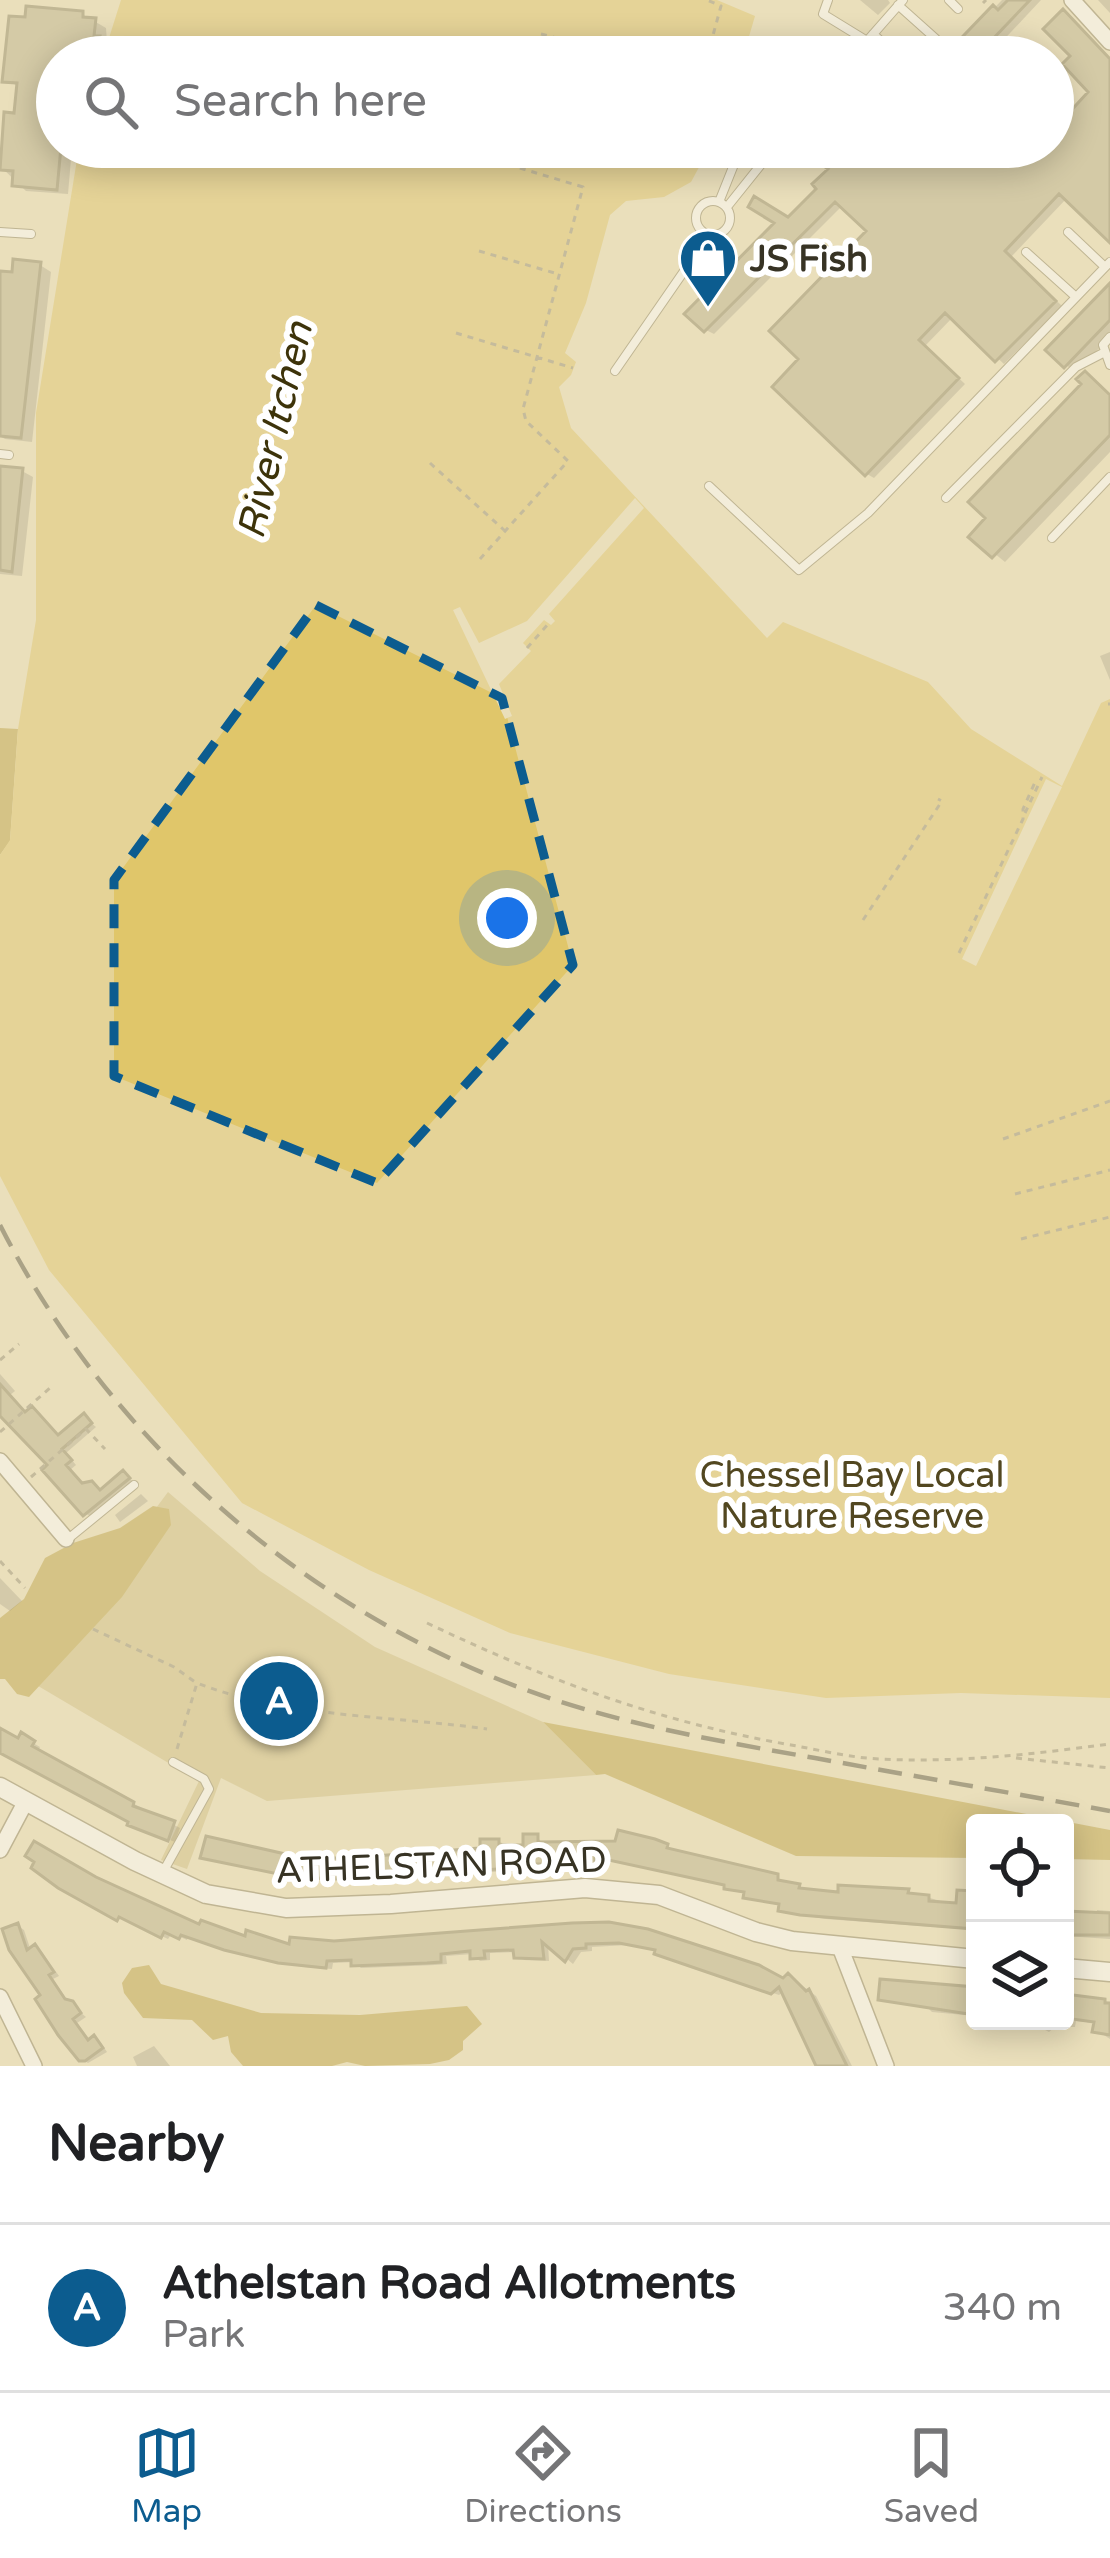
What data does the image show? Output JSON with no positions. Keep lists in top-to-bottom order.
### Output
{
  "streets": {
    "street": ["ATHELSTAN ROAD"]
  },
  "water": ["River Itchen"],
  "parks": ["Chessel Bay Local Nature Reserve"],
  "places": {
    "shop": ["JS Fish"]
  },
  "page": {
    "search": "Search here",
    "pins": "A",
    "heading": "Nearby",
    "list": [
      {
        "mark": "A",
        "name": "Athelstan Road Allotments",
        "note": "Park",
        "value": "340 m"
      }
    ],
    "nav": ["Map", "Directions", "Saved"]
  }
}
